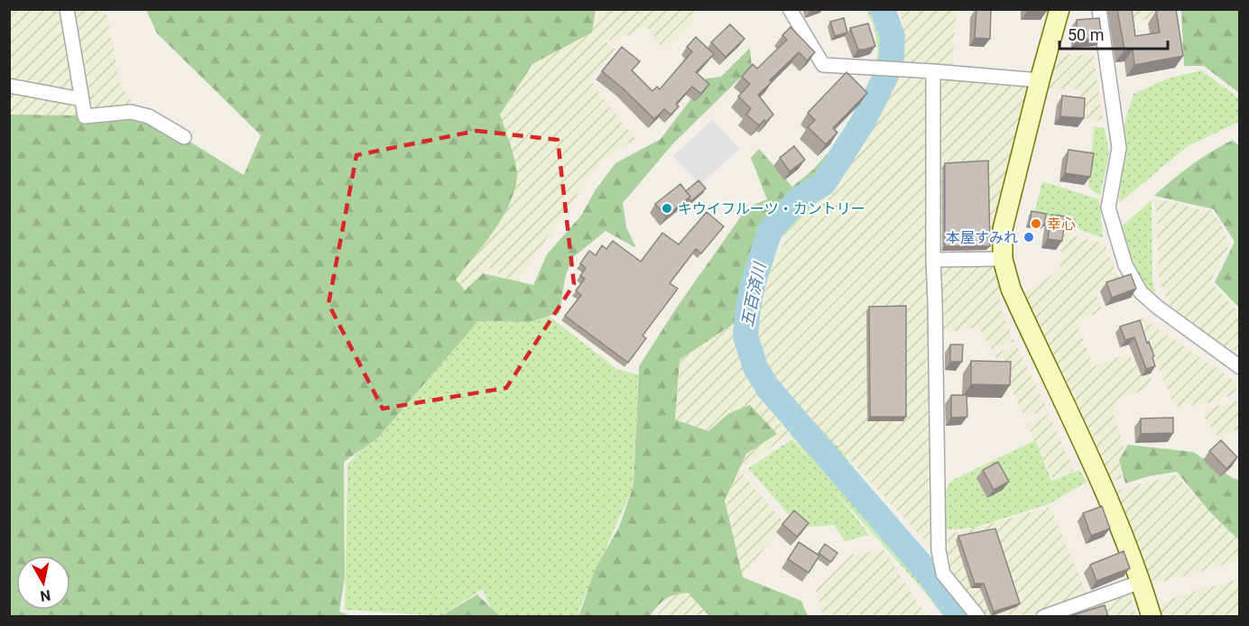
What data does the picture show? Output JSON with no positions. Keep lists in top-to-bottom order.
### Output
{
  "water": ["五百済川"],
  "places": ["キウイフルーツ・カントリー", "幸心", "本屋すみれ"],
  "scale_bar": "50 m",
  "north": "bottom"
}
